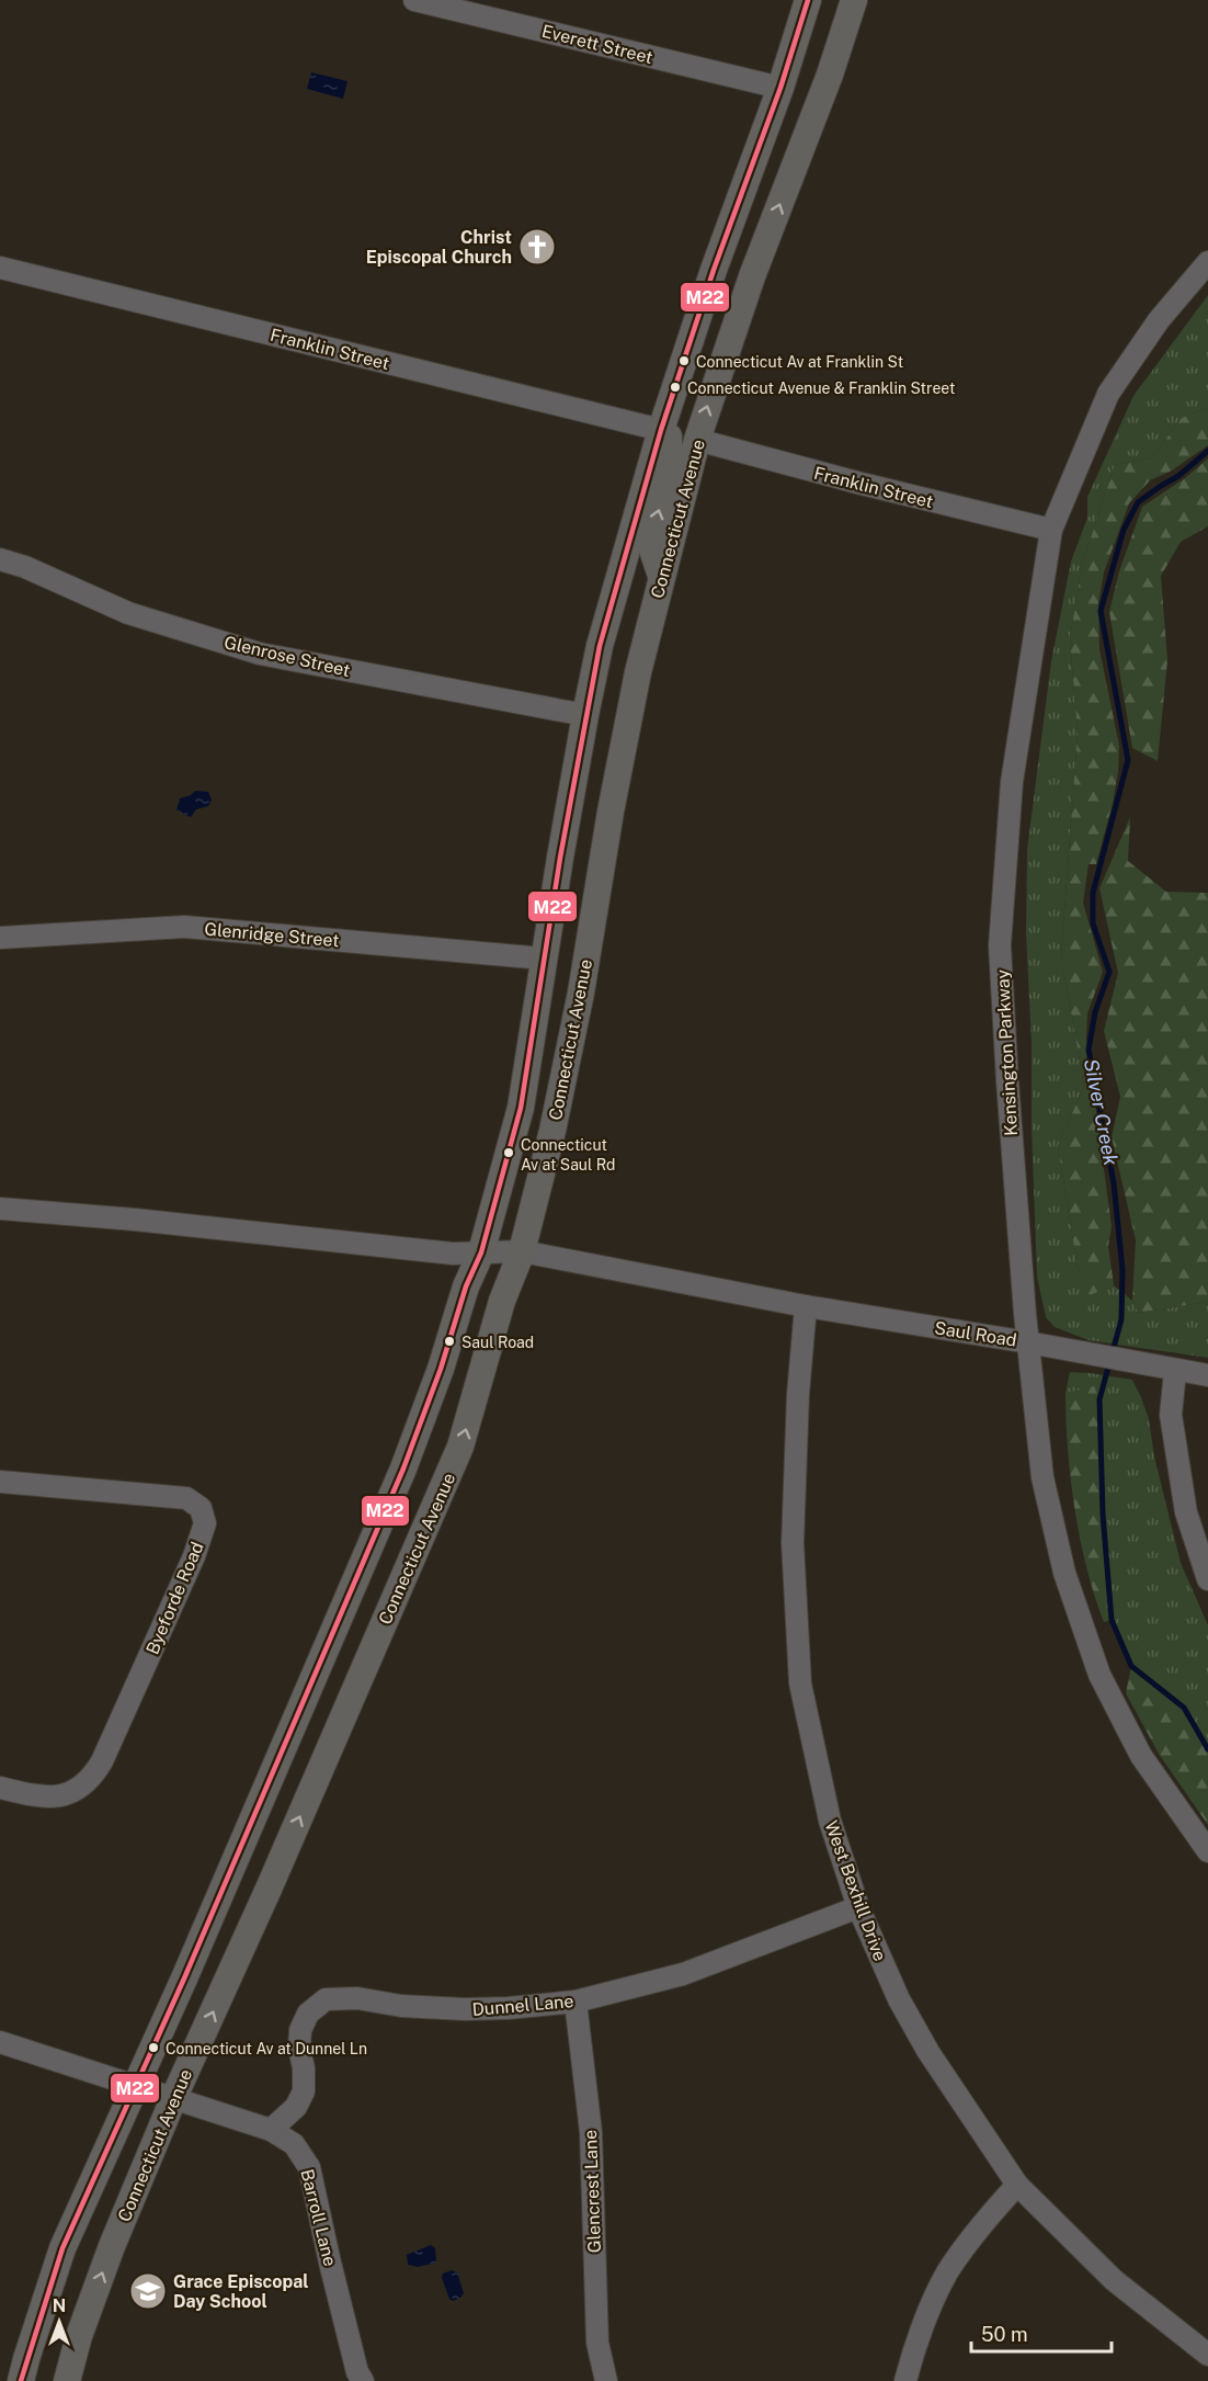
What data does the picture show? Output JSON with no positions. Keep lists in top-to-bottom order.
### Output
{
  "streets": {
    "main road": ["Connecticut Avenue"],
    "street": [
      "Everett Street",
      "Franklin Street",
      "Glenrose Street",
      "Glenridge Street",
      "Kensington Parkway",
      "Saul Road",
      "Byeforde Road",
      "West Bexhill Drive",
      "Dunnel Lane",
      "Glencrest Lane",
      "Barroll Lane"
    ]
  },
  "crossings": [
    ["Everett Street", "Connecticut Avenue"],
    ["Franklin Street", "Connecticut Avenue"],
    ["Franklin Street", "Kensington Parkway"],
    ["Connecticut Avenue", "Glenrose Street"],
    ["Connecticut Avenue", "Glenridge Street"],
    ["Connecticut Avenue", "Saul Road"],
    ["Connecticut Avenue", "Barroll Lane"],
    ["Kensington Parkway", "Saul Road"],
    ["Saul Road", "West Bexhill Drive"],
    ["West Bexhill Drive", "Dunnel Lane"],
    ["Dunnel Lane", "Glencrest Lane"],
    ["Dunnel Lane", "Barroll Lane"]
  ],
  "water": ["Silver Creek"],
  "places": {
    "church": ["Christ Episcopal Church"],
    "other": [
      "Connecticut Av at Franklin St",
      "Connecticut Avenue & Franklin Street",
      "Connecticut Av at Saul Rd",
      "Saul Road",
      "Connecticut Av at Dunnel Ln"
    ],
    "school or university": ["Grace Episcopal Day School"]
  },
  "lines": ["transit line M22"],
  "scale_bar": "50 m",
  "north": "top"
}
